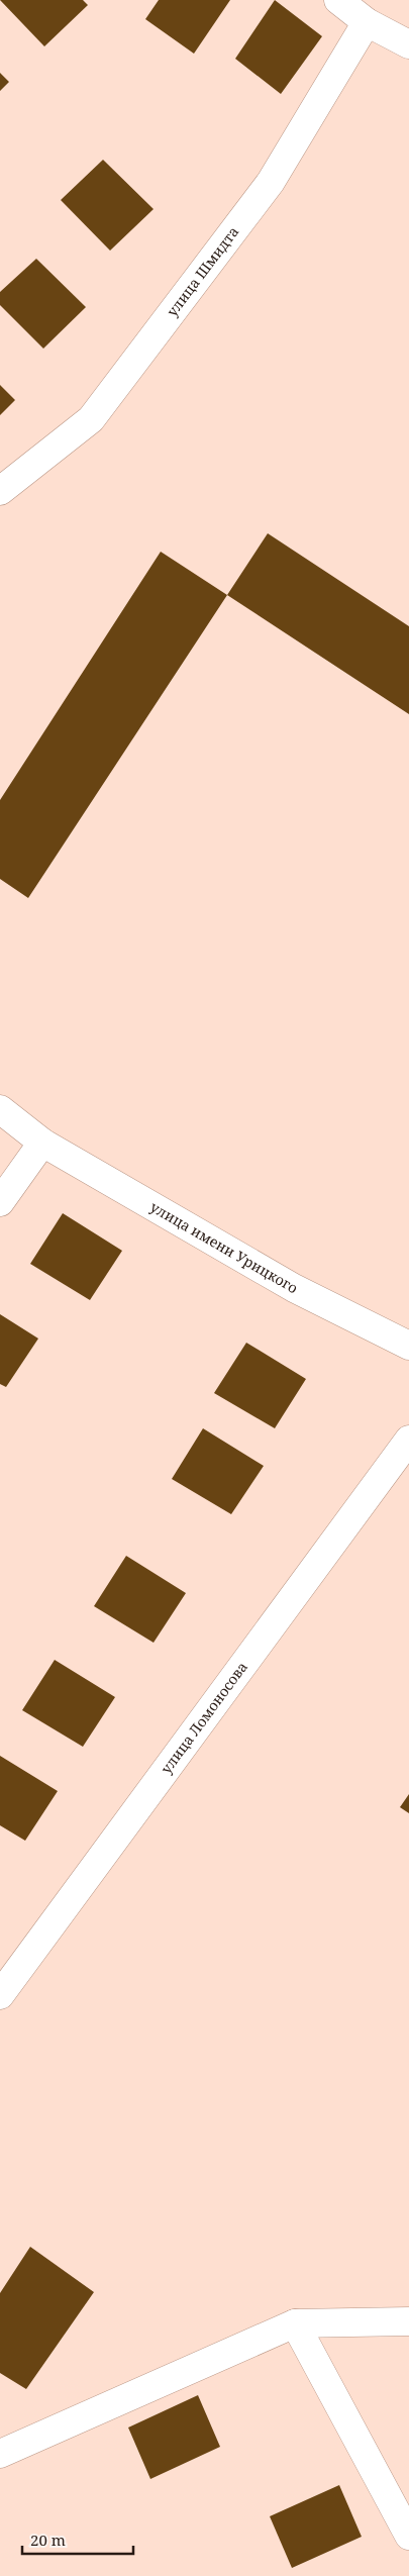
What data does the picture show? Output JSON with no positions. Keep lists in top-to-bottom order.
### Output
{
  "streets": {
    "street": ["улица Шмидта", "улица имени Урицкого", "улица Ломоносова"]
  },
  "scale_bar": "20 m"
}
